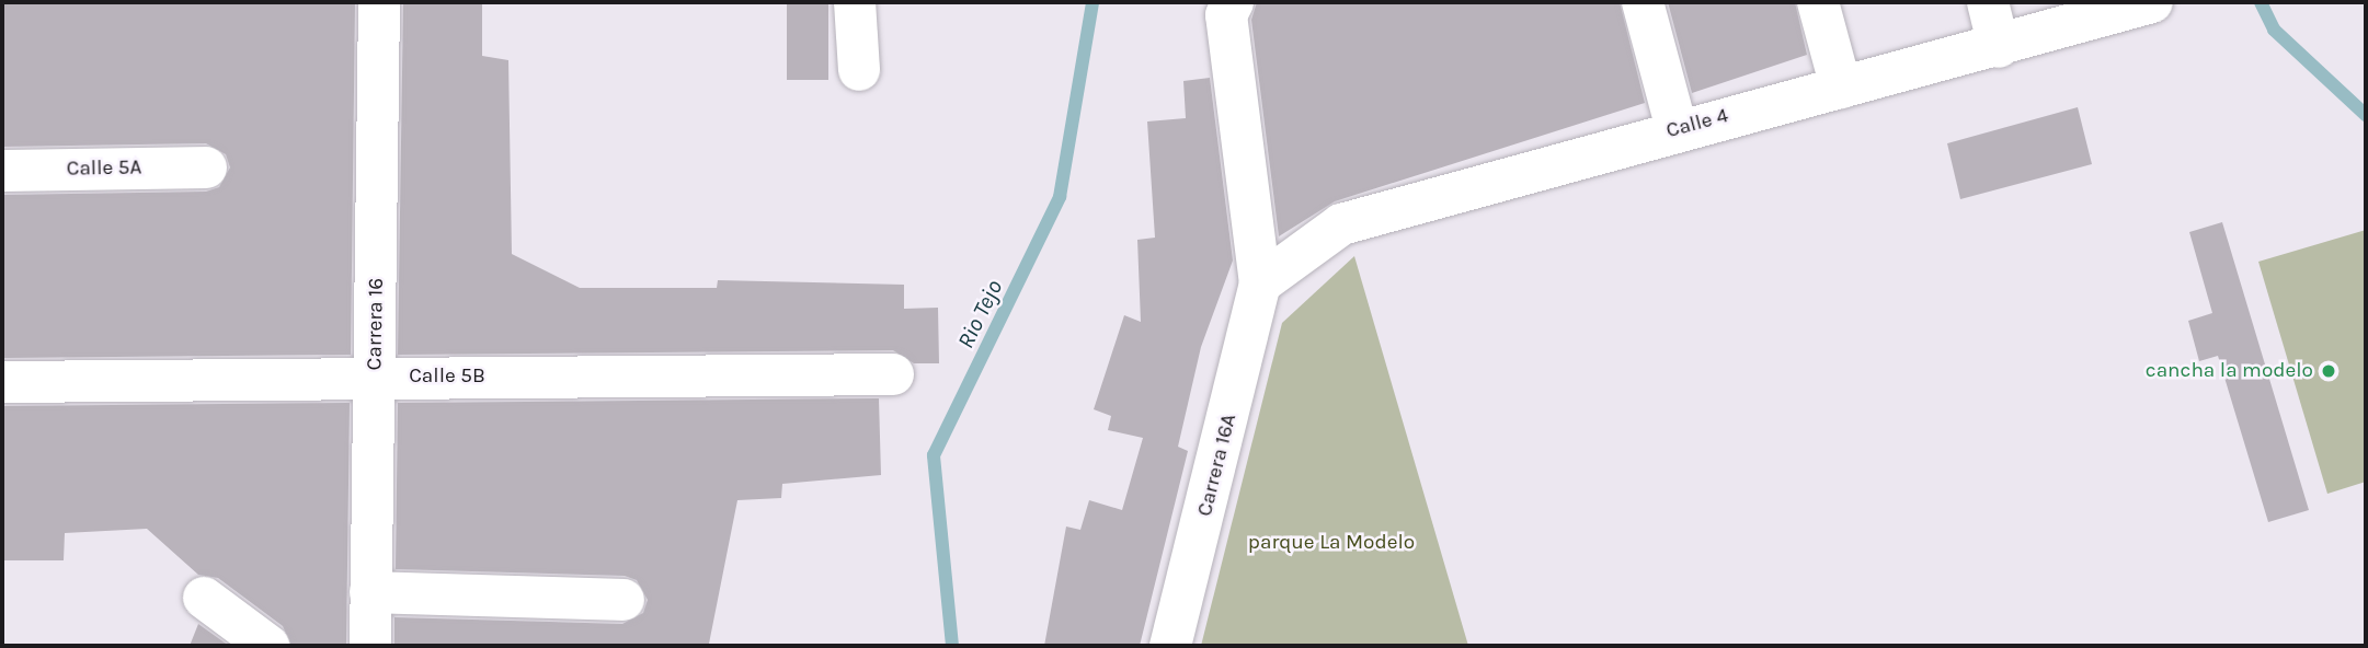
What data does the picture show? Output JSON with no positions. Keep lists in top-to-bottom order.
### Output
{
  "streets": {
    "street": [
      "Calle 4",
      "Calle 5A",
      "Carrera 16",
      "Calle 5B",
      "Carrera 16A"
    ]
  },
  "crossings": [
    ["Calle 4", "Carrera 16A"],
    ["Carrera 16", "Calle 5B"]
  ],
  "water": ["Rio Tejo"],
  "parks": ["parque La Modelo"],
  "places": ["cancha la modelo"]
}
